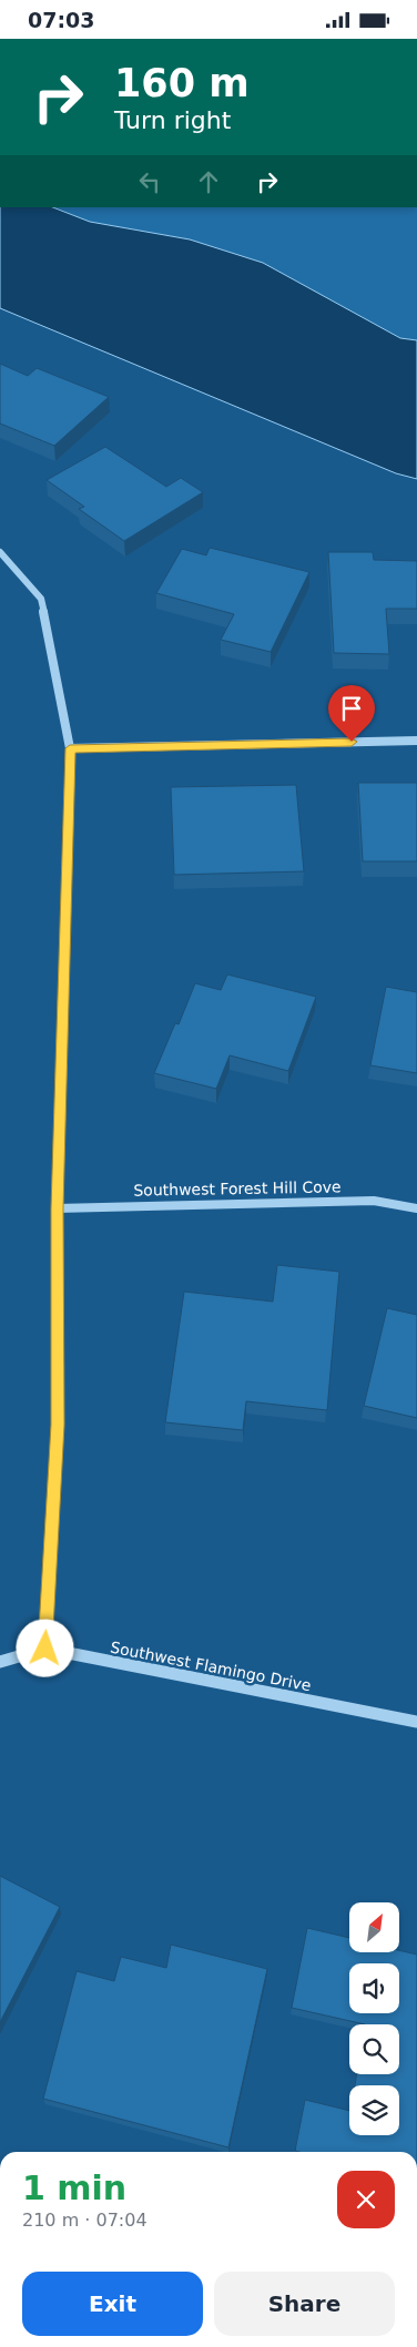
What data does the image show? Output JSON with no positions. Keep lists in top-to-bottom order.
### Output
{
  "streets": {
    "street": ["Southwest Forest Hill Cove", "Southwest Flamingo Drive"]
  },
  "north": "top right",
  "page": {
    "status": "07:03",
    "turn": ["160 m", "Turn right"],
    "heading": ["1 min", "210 m · 07:04"],
    "buttons": ["Exit", "Share"]
  }
}
